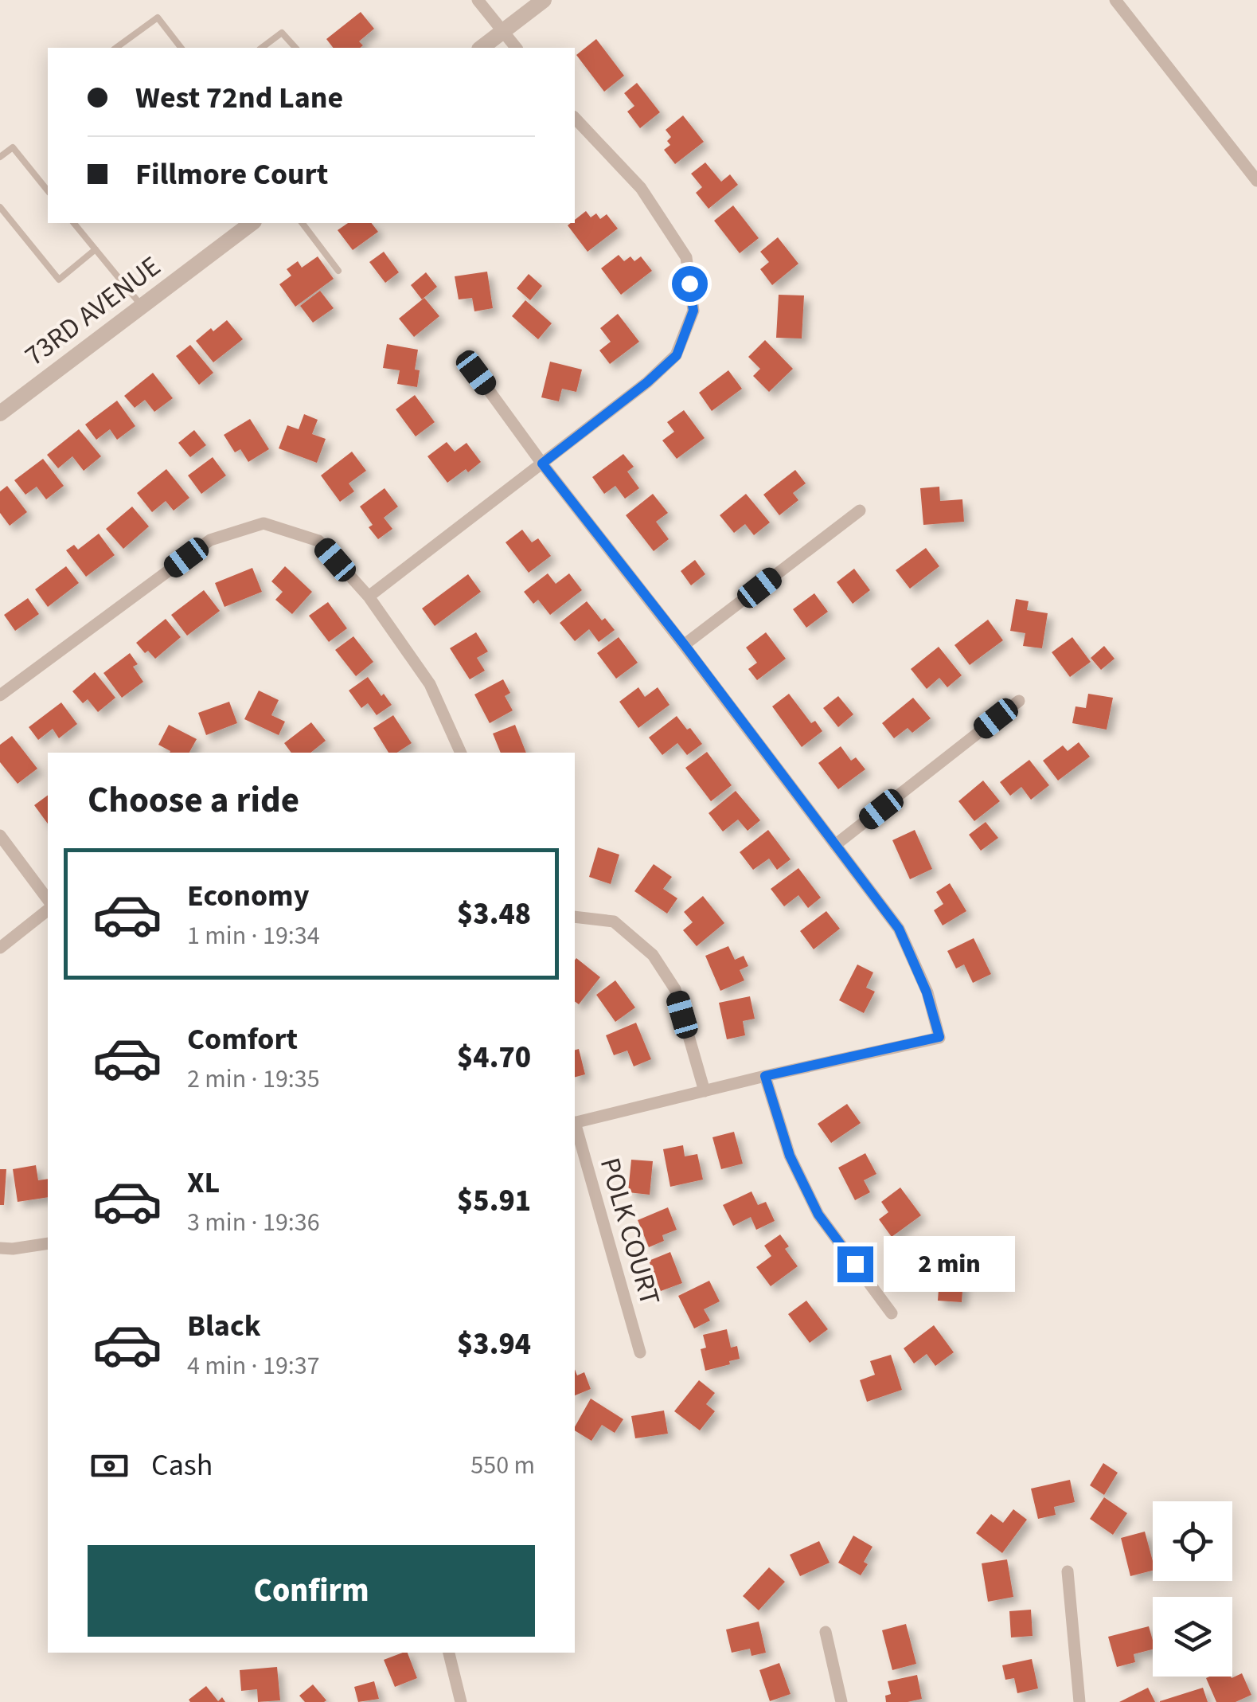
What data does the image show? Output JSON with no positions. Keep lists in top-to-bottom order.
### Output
{
  "streets": {
    "street": ["73RD AVENUE", "POLK COURT"]
  },
  "page": {
    "banner": ["West 72nd Lane", "Fillmore Court"],
    "heading": "Choose a ride",
    "list": [
      {
        "name": "Economy",
        "note": "1 min · 19:34",
        "value": "$3.48"
      },
      {
        "name": "Comfort",
        "note": "2 min · 19:35",
        "value": "$4.70"
      },
      {
        "name": "XL",
        "note": "3 min · 19:36",
        "value": "$5.91"
      },
      {
        "name": "Black",
        "note": "4 min · 19:37",
        "value": "$3.94"
      }
    ],
    "bubble": "2 min",
    "pay": ["Cash", "550 m"],
    "buttons": "Confirm"
  }
}
